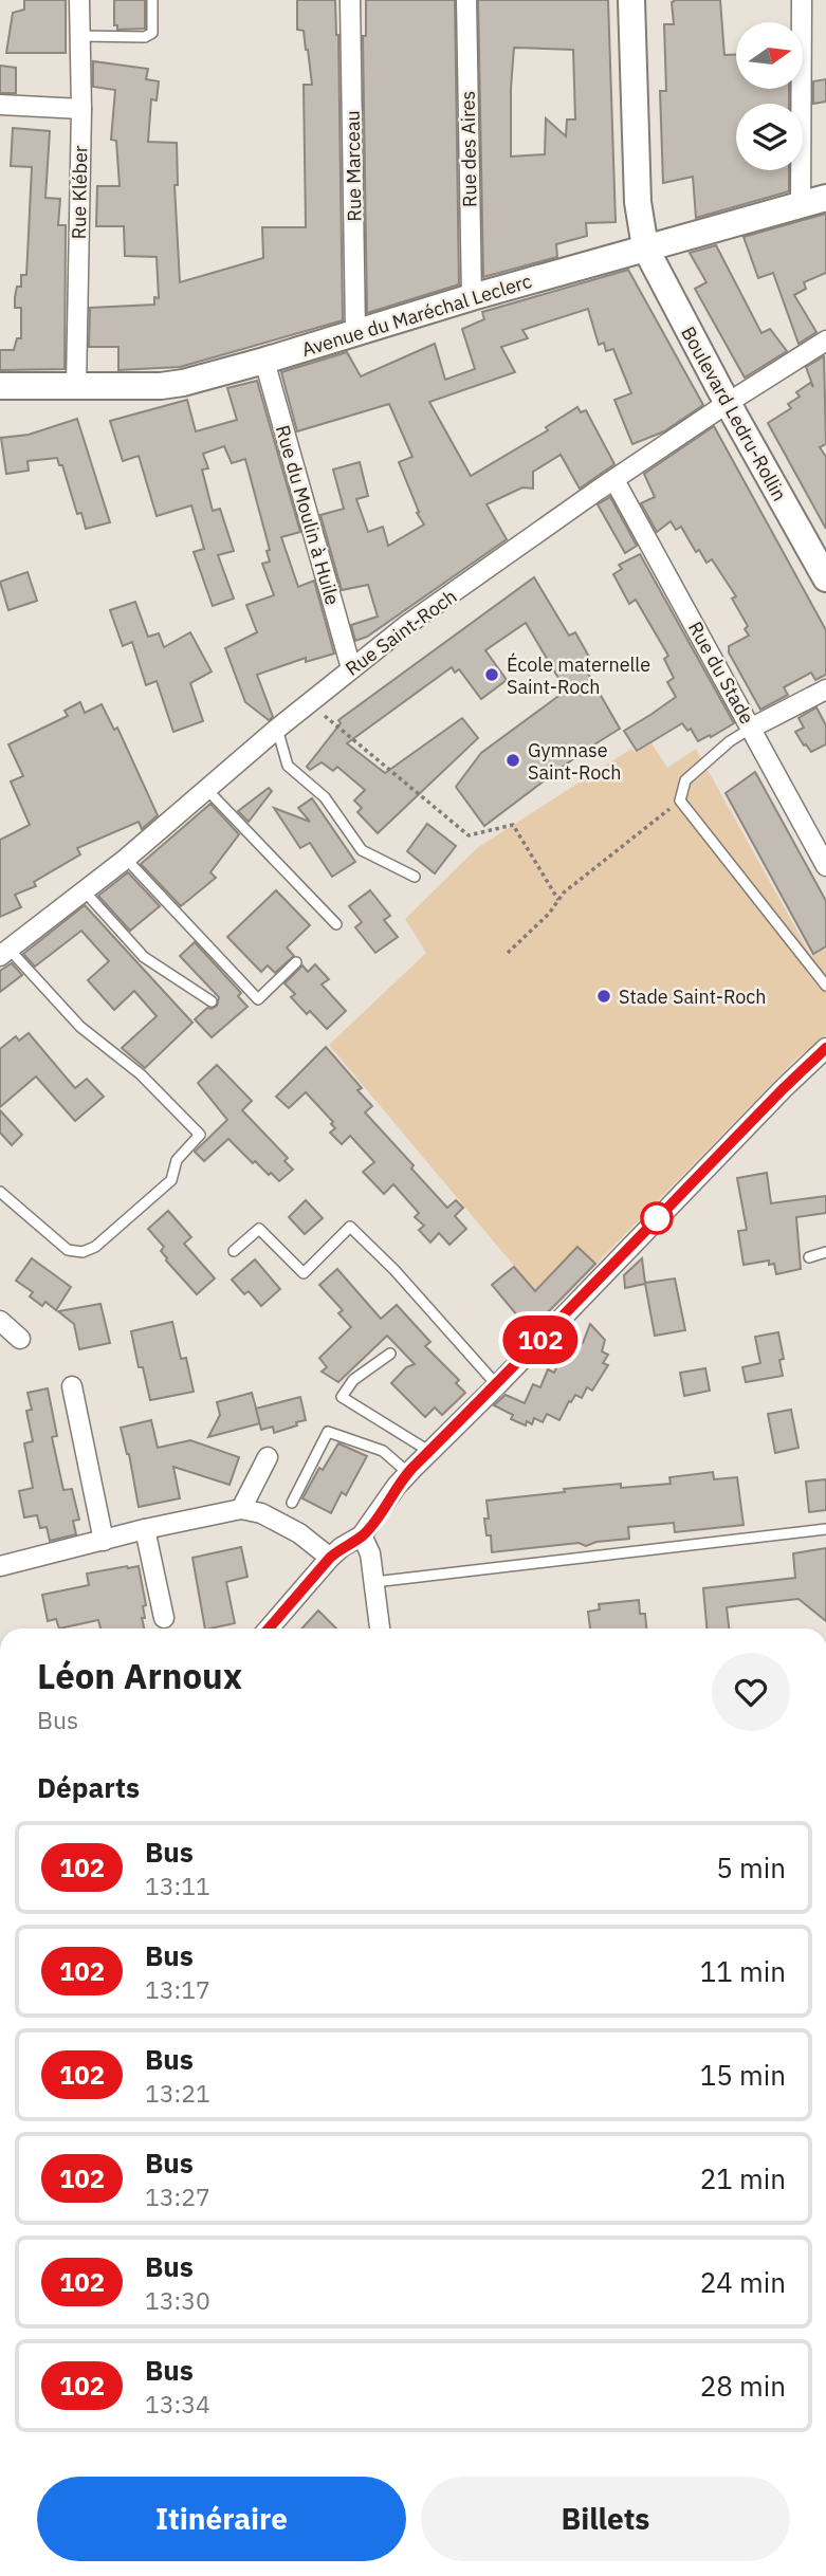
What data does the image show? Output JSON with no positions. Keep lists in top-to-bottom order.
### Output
{
  "streets": {
    "main road": ["Avenue du Maréchal Leclerc", "Boulevard Ledru-Rollin"],
    "street": [
      "Rue des Aires",
      "Rue Marceau",
      "Rue Kléber",
      "Rue du Moulin à Huile",
      "Rue Saint-Roch",
      "Rue du Stade"
    ]
  },
  "crossings": [
    ["Rue des Aires", "Avenue du Maréchal Leclerc"],
    ["Rue Marceau", "Avenue du Maréchal Leclerc"],
    ["Rue Kléber", "Avenue du Maréchal Leclerc"],
    ["Avenue du Maréchal Leclerc", "Boulevard Ledru-Rollin"],
    ["Avenue du Maréchal Leclerc", "Rue du Moulin à Huile"],
    ["Boulevard Ledru-Rollin", "Rue Saint-Roch"],
    ["Rue du Moulin à Huile", "Rue Saint-Roch"],
    ["Rue Saint-Roch", "Rue du Stade"]
  ],
  "places": ["École maternelle Saint-Roch", "Gymnase Saint-Roch", "Stade Saint-Roch"],
  "lines": ["bus line 102"],
  "north": "right",
  "page": {
    "on_map": "102",
    "heading": [
      ["Léon Arnoux", "Bus"],
      "Départs"
    ],
    "list": [
      {
        "mark": "102",
        "name": "Bus",
        "note": "13:11",
        "value": "5 min"
      },
      {
        "mark": "102",
        "name": "Bus",
        "note": "13:17",
        "value": "11 min"
      },
      {
        "mark": "102",
        "name": "Bus",
        "note": "13:21",
        "value": "15 min"
      },
      {
        "mark": "102",
        "name": "Bus",
        "note": "13:27",
        "value": "21 min"
      },
      {
        "mark": "102",
        "name": "Bus",
        "note": "13:30",
        "value": "24 min"
      },
      {
        "mark": "102",
        "name": "Bus",
        "note": "13:34",
        "value": "28 min"
      }
    ],
    "buttons": ["Itinéraire", "Billets"]
  }
}
